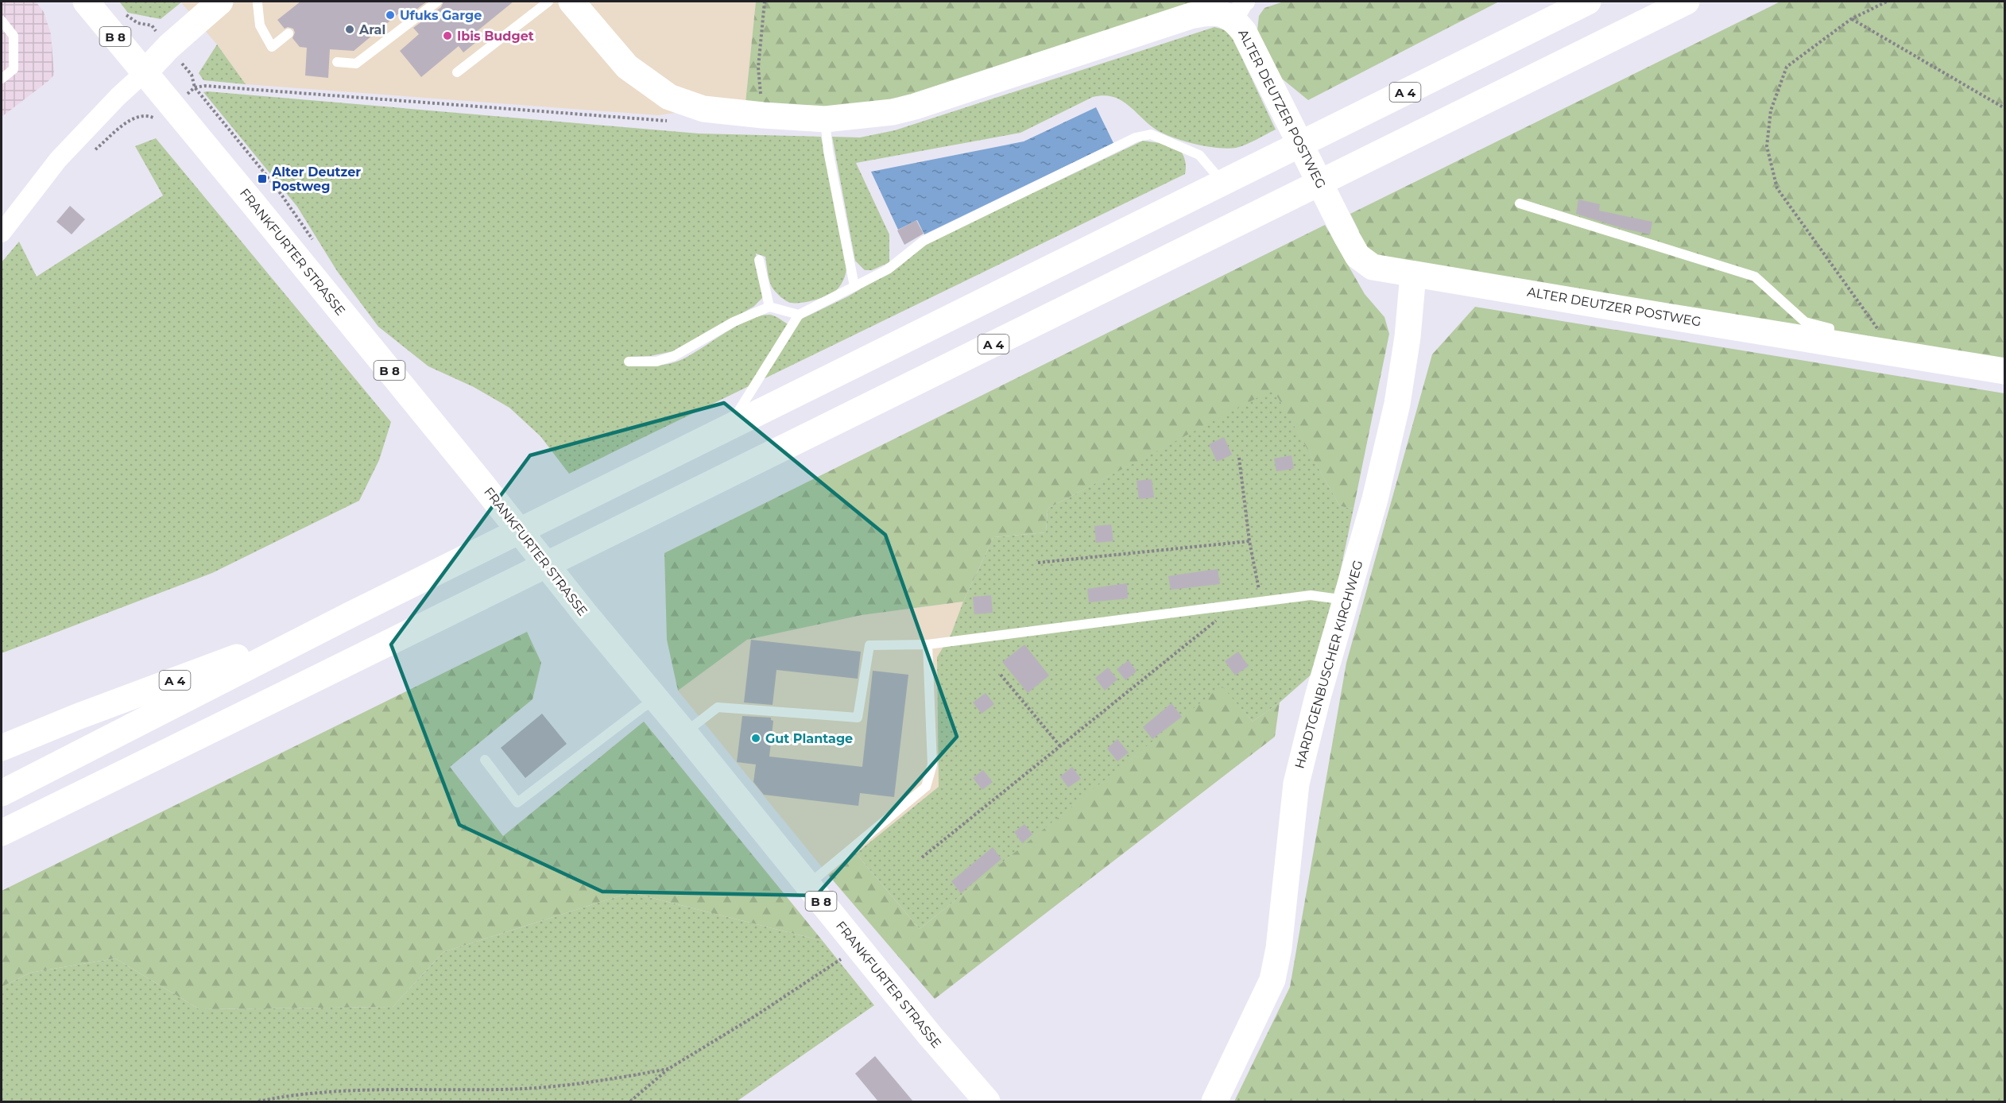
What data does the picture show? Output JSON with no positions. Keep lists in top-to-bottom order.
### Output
{
  "streets": {
    "main road": [
      "B 8",
      "A 4",
      "ALTER DEUTZER POSTWEG",
      "FRANKFURTER STRASSE",
      "HARDTGENBUSCHER KIRCHWEG"
    ]
  },
  "crossings": [
    ["ALTER DEUTZER POSTWEG", "HARDTGENBUSCHER KIRCHWEG"]
  ],
  "places": {
    "other": [
      "Ufuks Garge",
      "Aral",
      "Ibis Budget",
      "Gut Plantage"
    ],
    "transit": ["Alter Deutzer Postweg"]
  }
}
